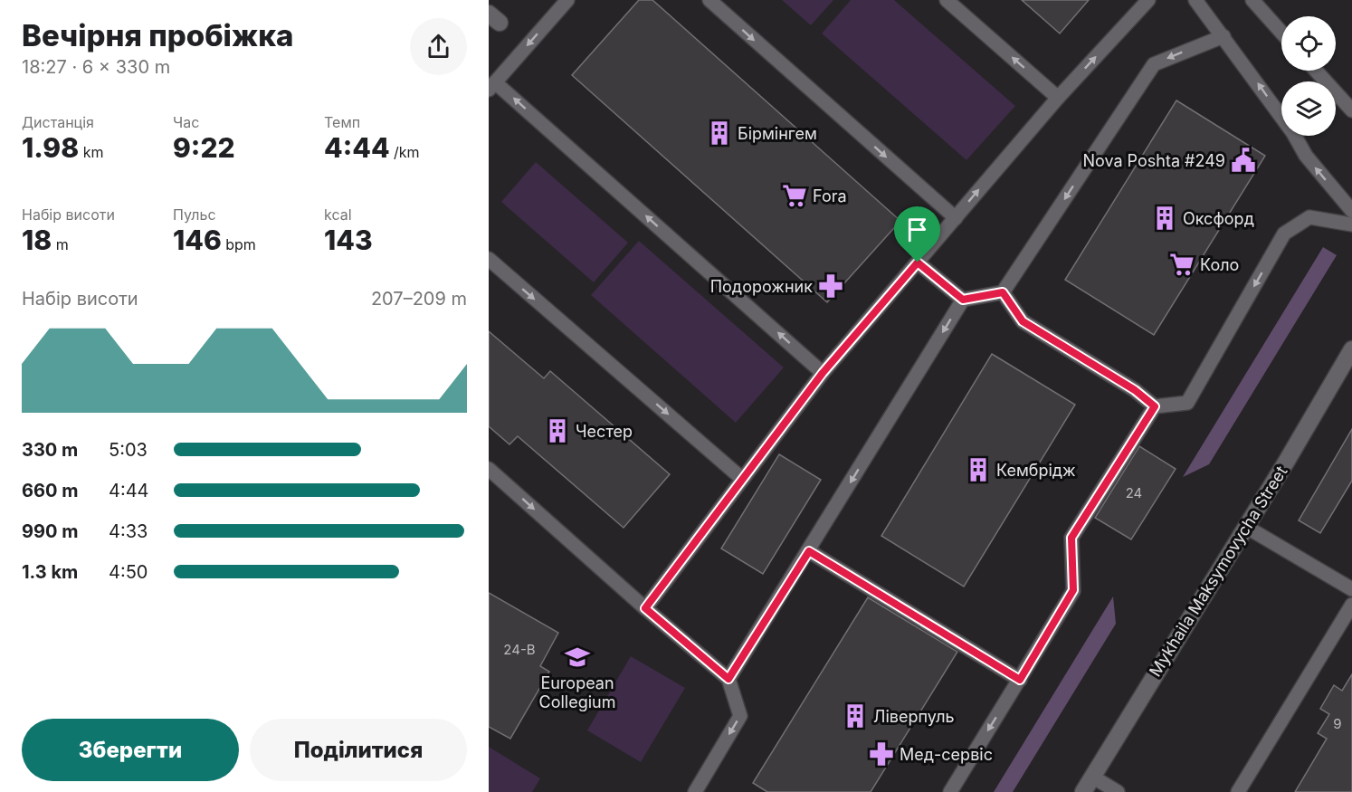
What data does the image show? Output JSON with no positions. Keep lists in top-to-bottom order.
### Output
{
  "streets": {
    "main road": ["Mykhaila Maksymovycha Street"]
  },
  "places": {
    "building": [
      "Бірмінгем",
      "Оксфорд",
      "Честер",
      "Кембрідж",
      "Ліверпуль"
    ],
    "public building": ["Nova Poshta #249"],
    "supermarket": ["Fora", "Коло"],
    "pharmacy": ["Подорожник", "Мед-сервіс"],
    "school or university": ["European Collegium"]
  },
  "house_numbers": ["24", "24-В", "9"],
  "page": {
    "heading": ["Вечірня пробіжка", "18:27 · 6 × 330 m"],
    "stats": [
      ["Дистанція", "1.98 km"],
      ["Час", "9:22"],
      ["Темп", "4:44 /km"],
      ["Набір висоти", "18 m"],
      ["Пульс", "146 bpm"],
      ["kcal", "143"]
    ],
    "chart": ["Набір висоти", "207–209 m"],
    "list": [
      {
        "name": "330 m",
        "note": "5:03"
      },
      {
        "name": "660 m",
        "note": "4:44"
      },
      {
        "name": "990 m",
        "note": "4:33"
      },
      {
        "name": "1.3 km",
        "note": "4:50"
      }
    ],
    "buttons": ["Зберегти", "Поділитися"]
  }
}
